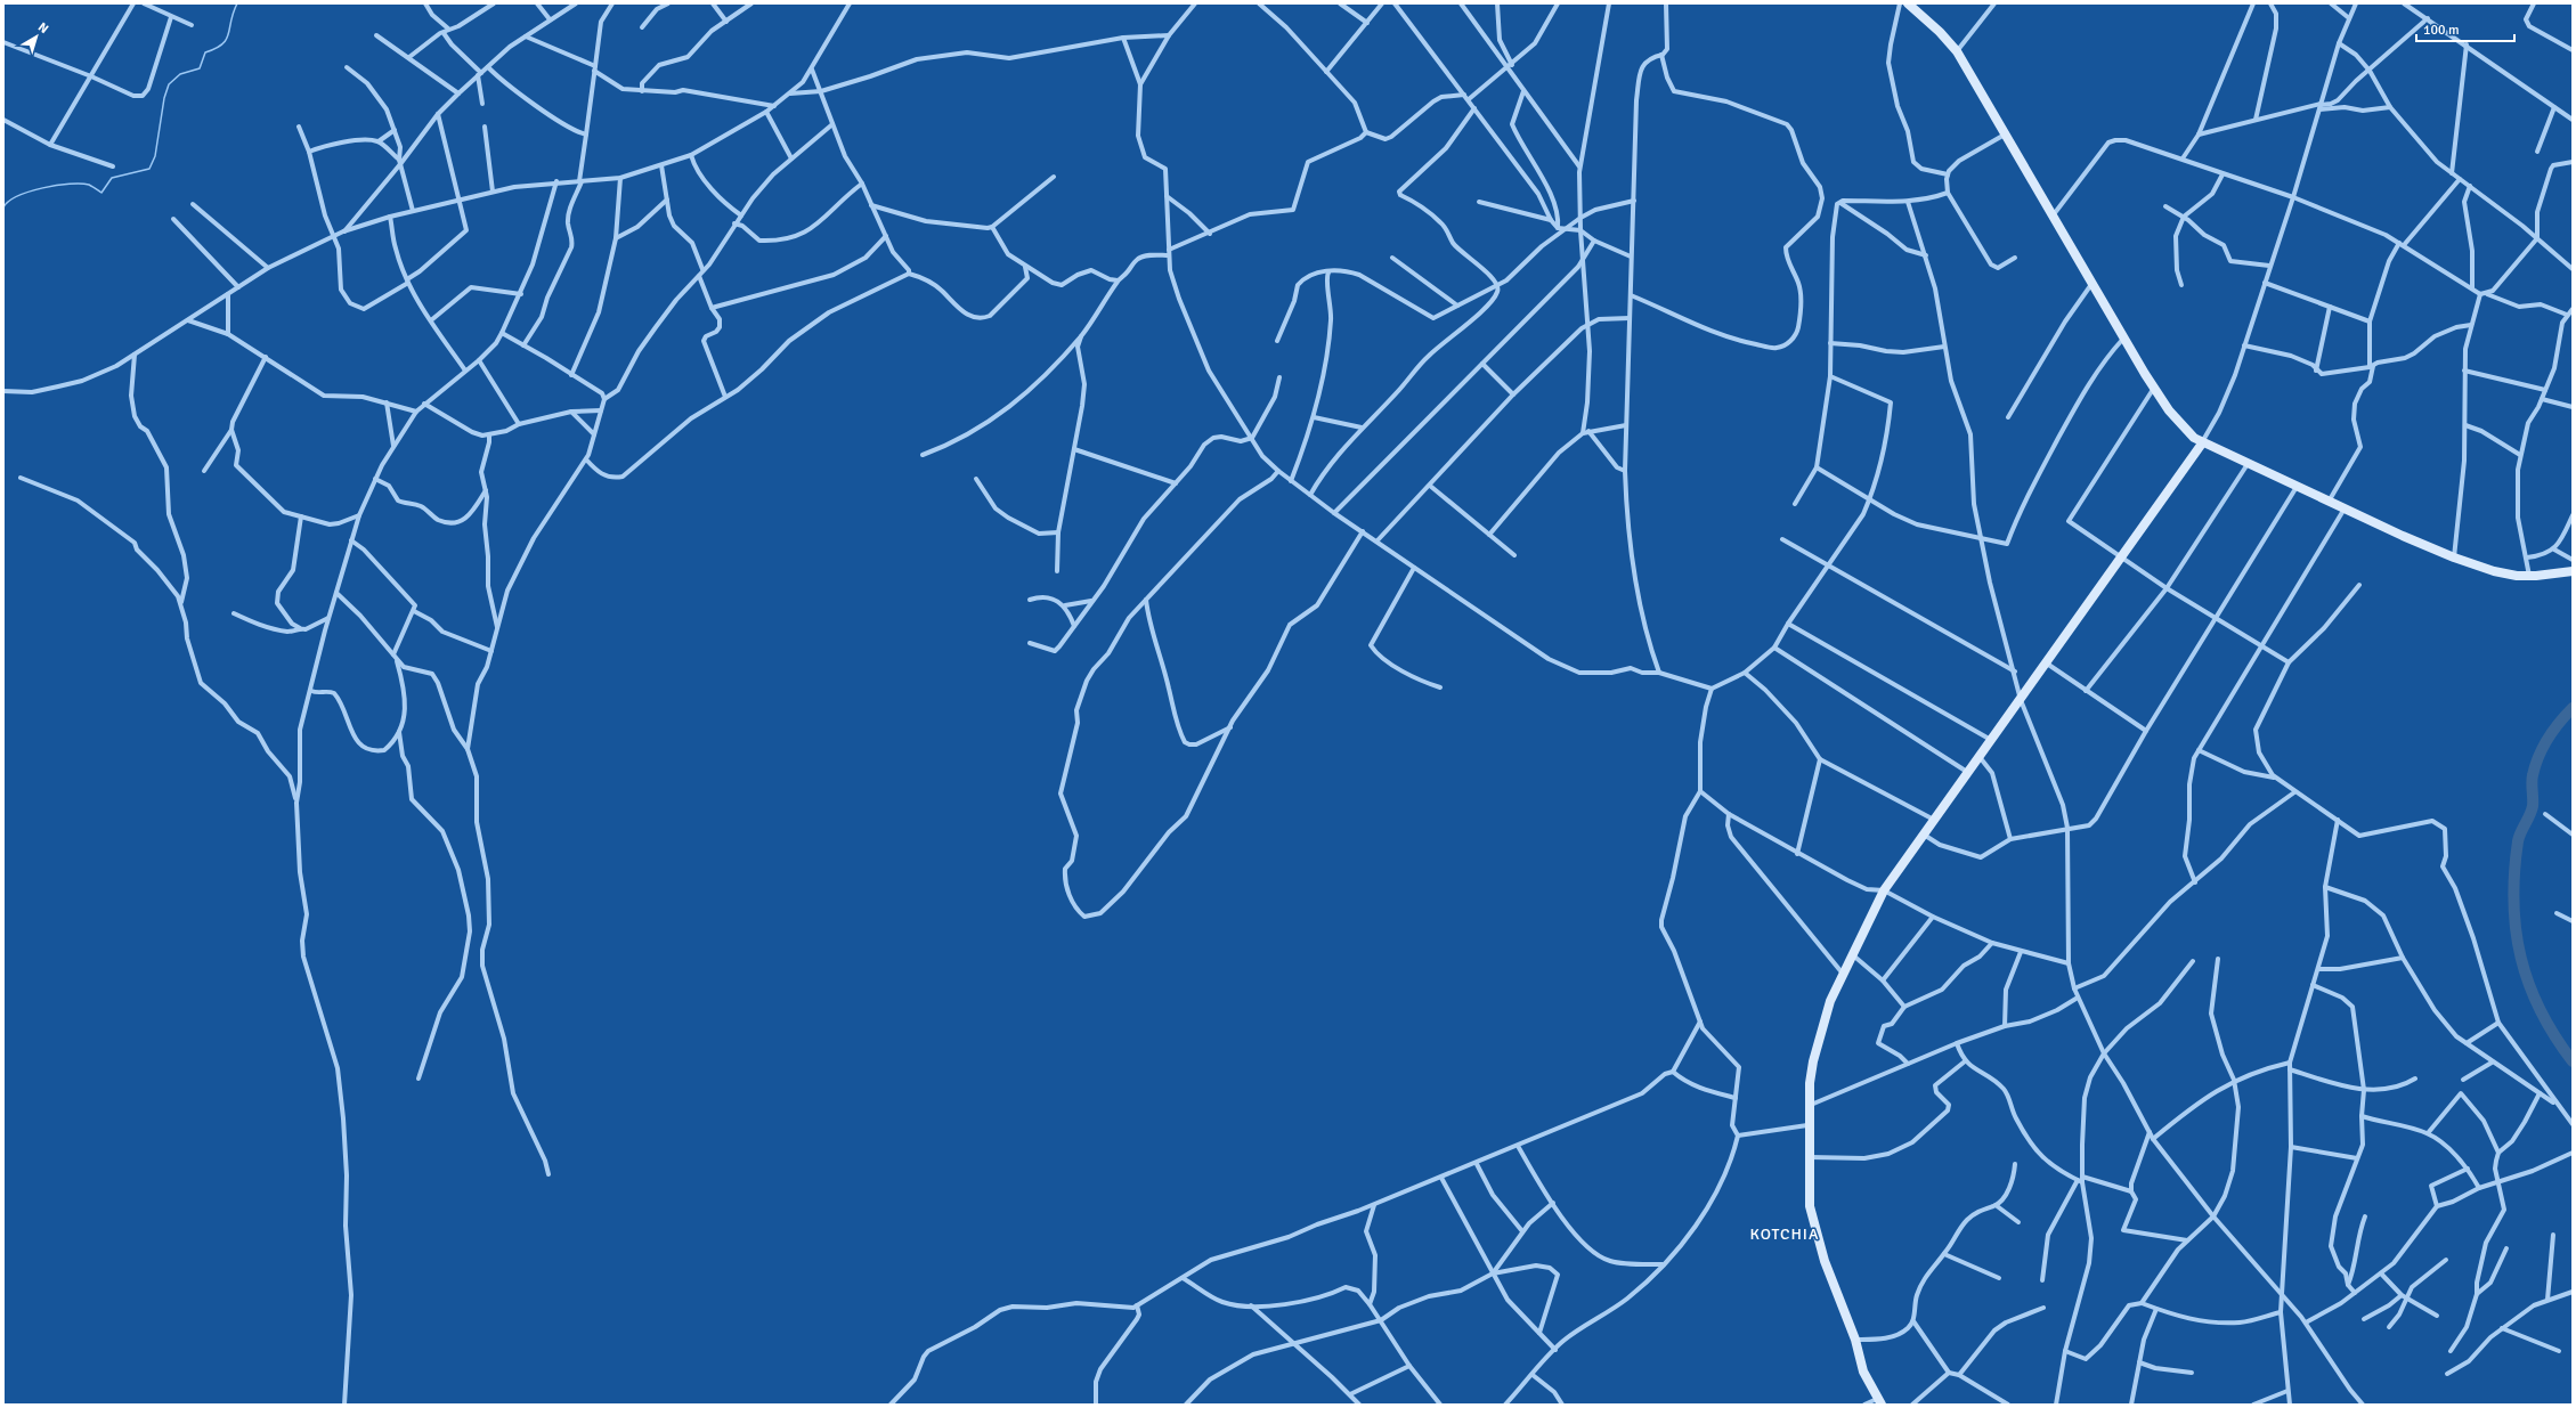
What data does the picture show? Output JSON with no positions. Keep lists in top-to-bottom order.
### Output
{
  "districts": ["KOTCHIA"],
  "scale_bar": "100 m",
  "north": "top right"
}
